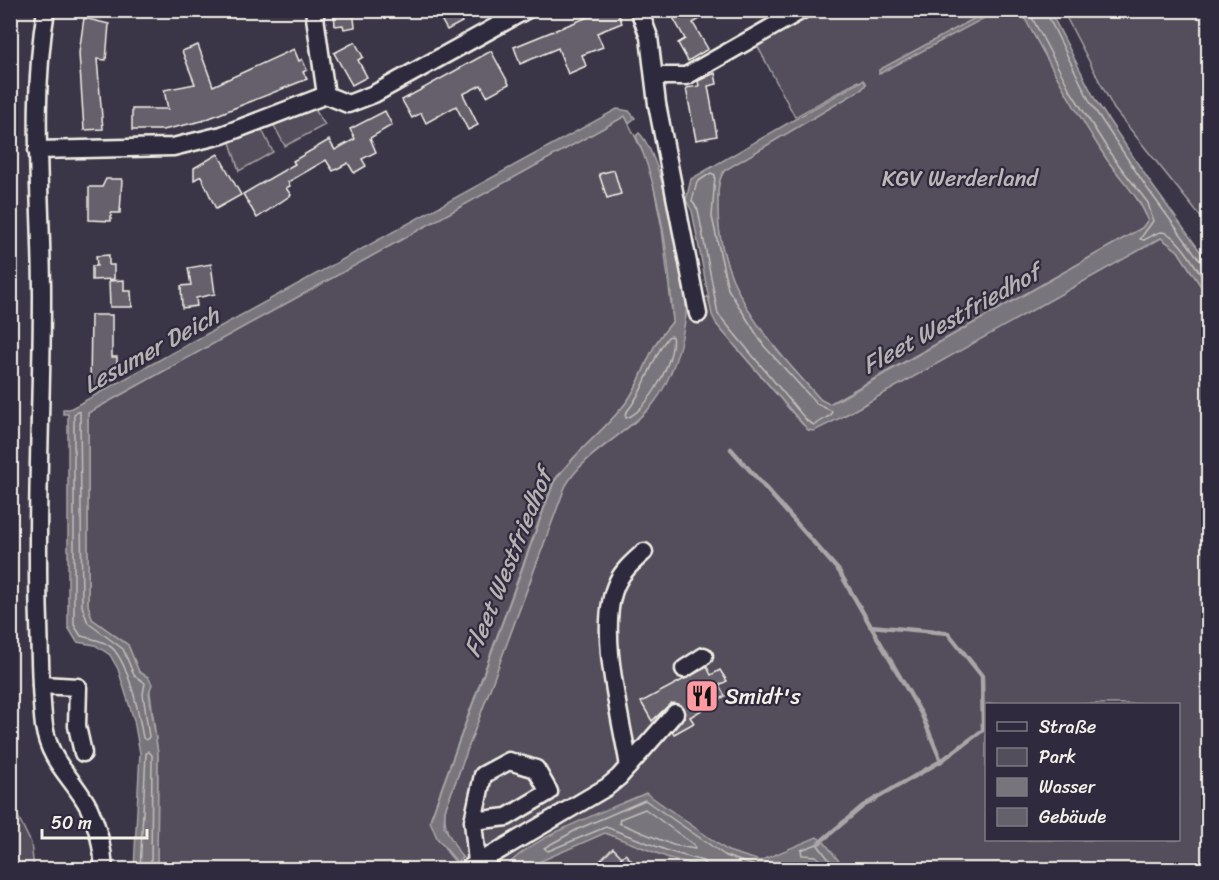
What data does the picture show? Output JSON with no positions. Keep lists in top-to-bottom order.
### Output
{
  "water": ["Fleet Westfriedhof", "Lesumer Deich"],
  "parks": ["KGV Werderland"],
  "places": {
    "restaurant": ["Smidt's"]
  },
  "legend": [
    "Straße",
    "Park",
    "Wasser",
    "Gebäude"
  ],
  "scale_bar": "50 m"
}
